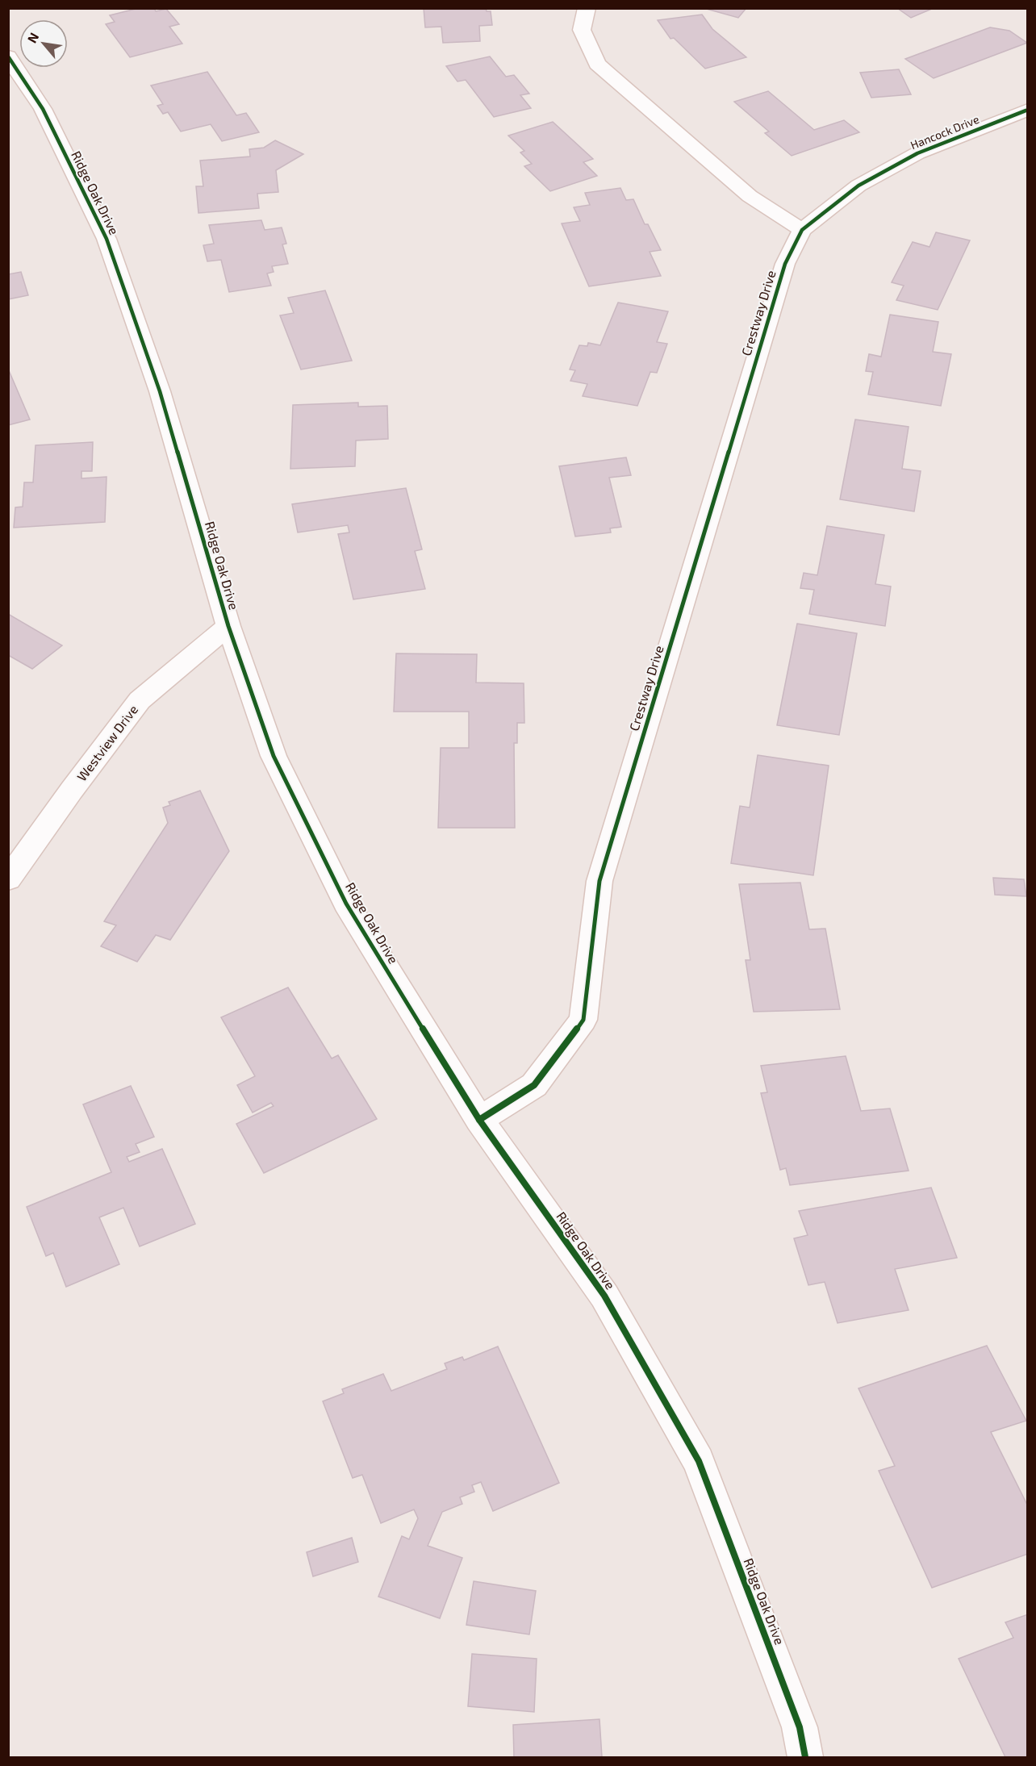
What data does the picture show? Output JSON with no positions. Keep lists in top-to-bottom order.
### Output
{
  "streets": {
    "street": [
      "Hancock Drive",
      "Ridge Oak Drive",
      "Crestway Drive",
      "Westview Drive"
    ]
  },
  "crossings": [
    ["Hancock Drive", "Crestway Drive"],
    ["Ridge Oak Drive", "Crestway Drive"],
    ["Ridge Oak Drive", "Westview Drive"]
  ],
  "north": "top left"
}
